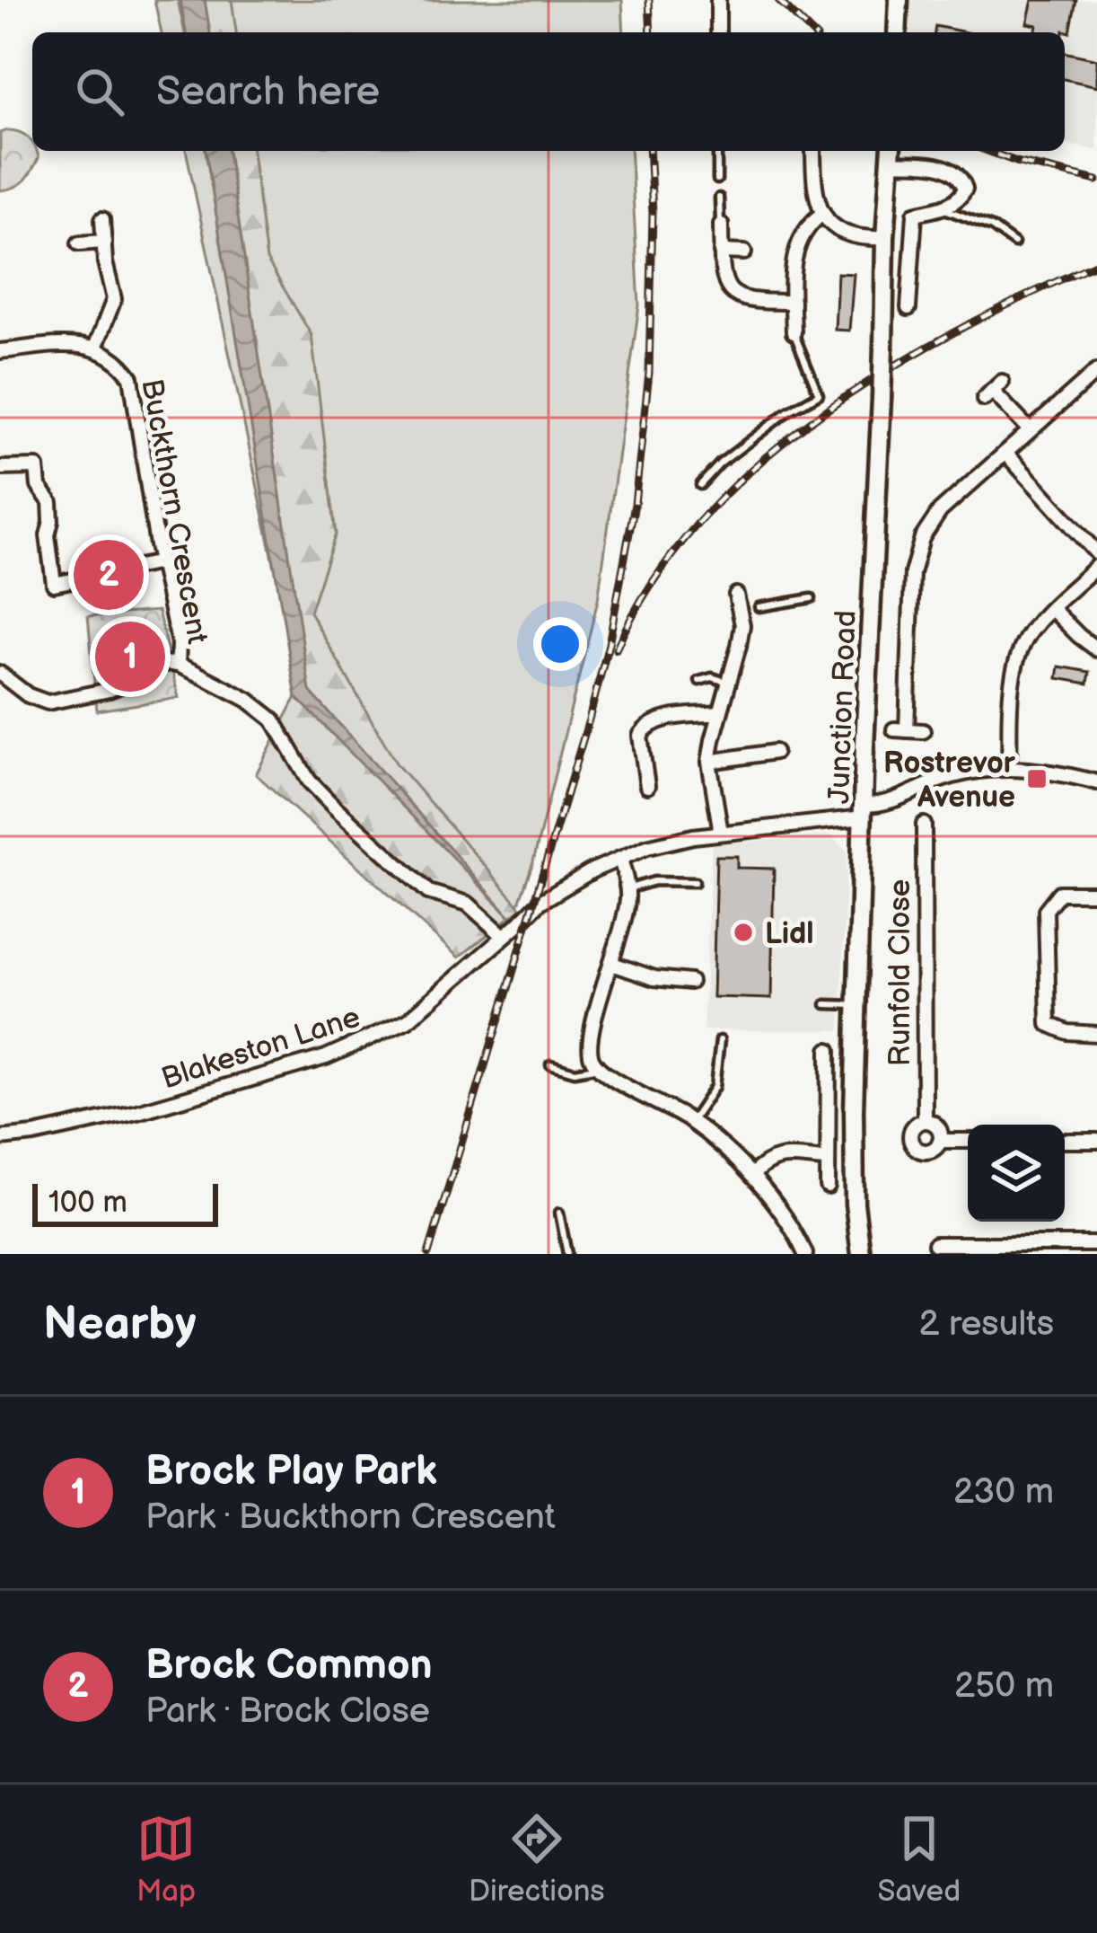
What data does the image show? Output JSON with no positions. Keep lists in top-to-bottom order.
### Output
{
  "streets": {
    "main road": ["Junction Road"],
    "street": ["Buckthorn Crescent", "Runfold Close", "Blakeston Lane"]
  },
  "crossings": [
    ["Buckthorn Crescent", "Blakeston Lane"],
    ["Junction Road", "Blakeston Lane"]
  ],
  "places": {
    "transit": ["Rostrevor Avenue"],
    "other": ["Lidl"]
  },
  "scale_bar": "100 m",
  "page": {
    "search": "Search here",
    "pins": ["2", "1"],
    "scale": "100 m",
    "heading": ["Nearby", "2 results"],
    "list": [
      {
        "mark": "1",
        "name": "Brock Play Park",
        "note": "Park · Buckthorn Crescent",
        "value": "230 m"
      },
      {
        "mark": "2",
        "name": "Brock Common",
        "note": "Park · Brock Close",
        "value": "250 m"
      }
    ],
    "nav": ["Map", "Directions", "Saved"]
  }
}
